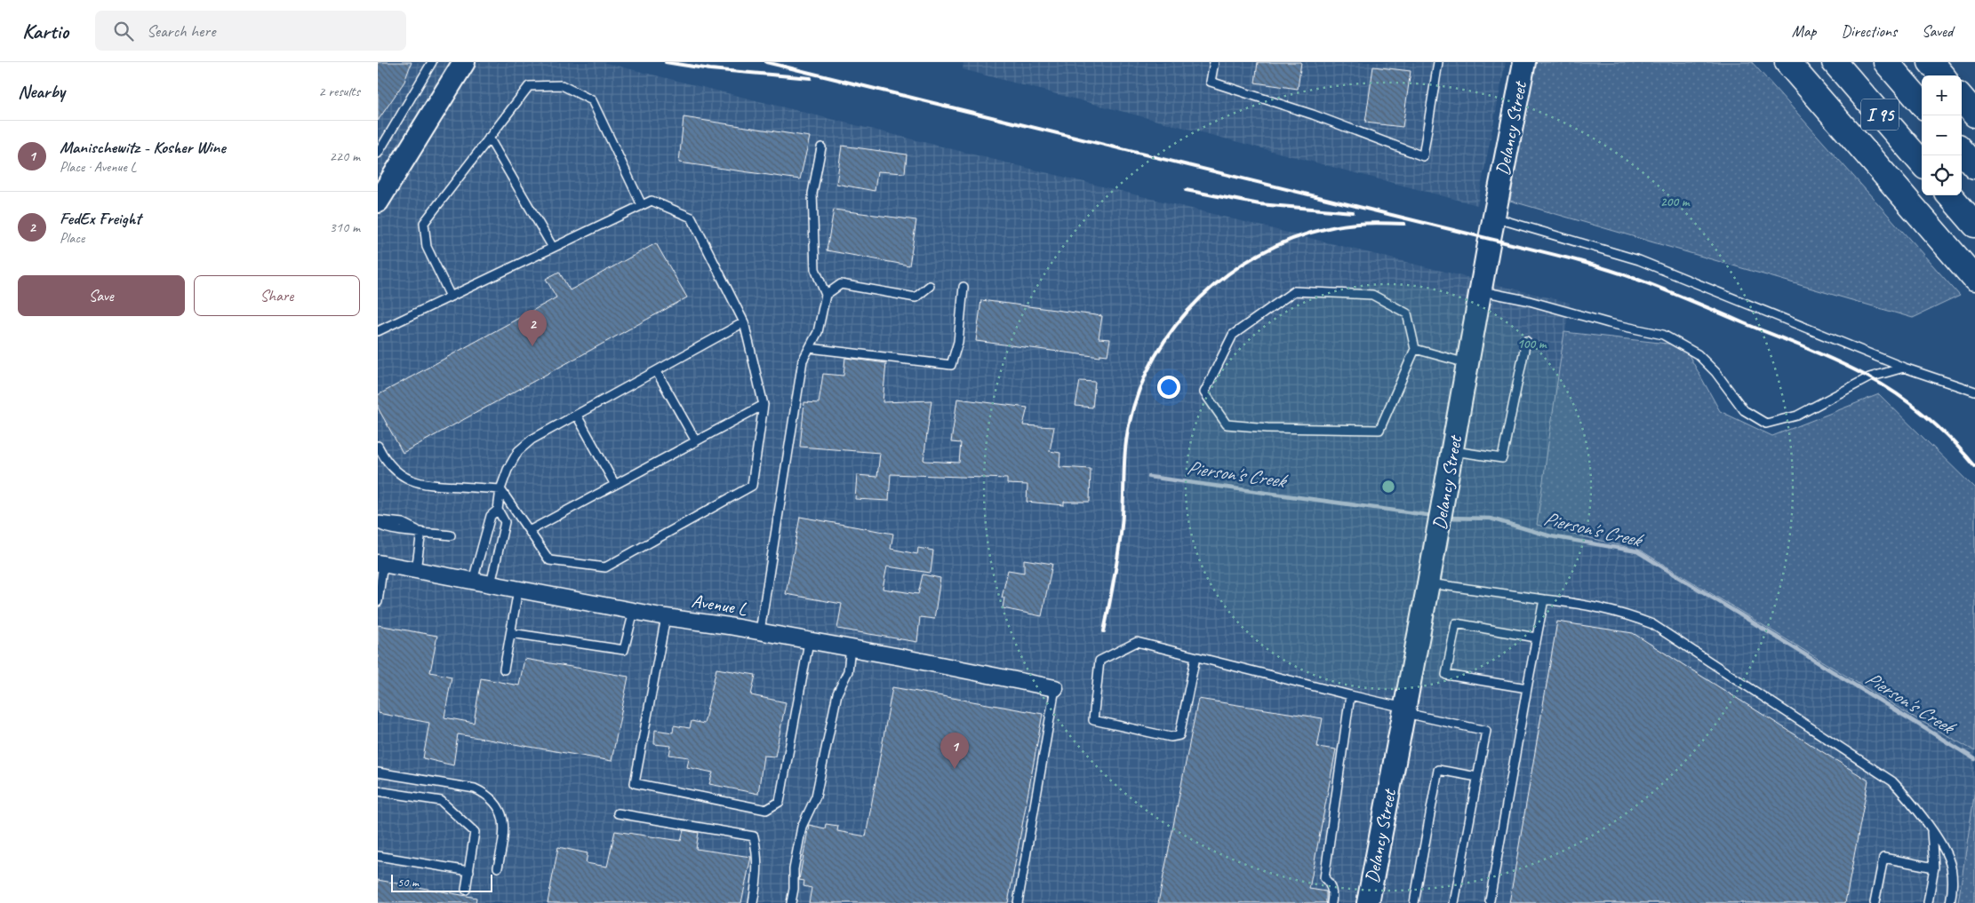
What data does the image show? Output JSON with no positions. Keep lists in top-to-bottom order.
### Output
{
  "streets": {
    "highway": ["I 95"],
    "street": ["Delancy Street", "Avenue L"]
  },
  "water": ["Pierson's Creek"],
  "scale_bar": "50 m",
  "page": {
    "header": "Kartio",
    "search": "Search here",
    "nav": ["Map", "Directions", "Saved"],
    "heading": ["Nearby", "2 results"],
    "map_buttons": ["+", "−"],
    "list": [
      {
        "mark": "1",
        "name": "Manischewitz - Kosher Wine",
        "note": "Place · Avenue L",
        "value": "220 m"
      },
      {
        "mark": "2",
        "name": "FedEx Freight",
        "note": "Place",
        "value": "310 m"
      }
    ],
    "buttons": ["Save", "Share"],
    "pins": ["2", "1"],
    "scale": "50 m"
  },
  "rings": ["200 m", "100 m"]
}
